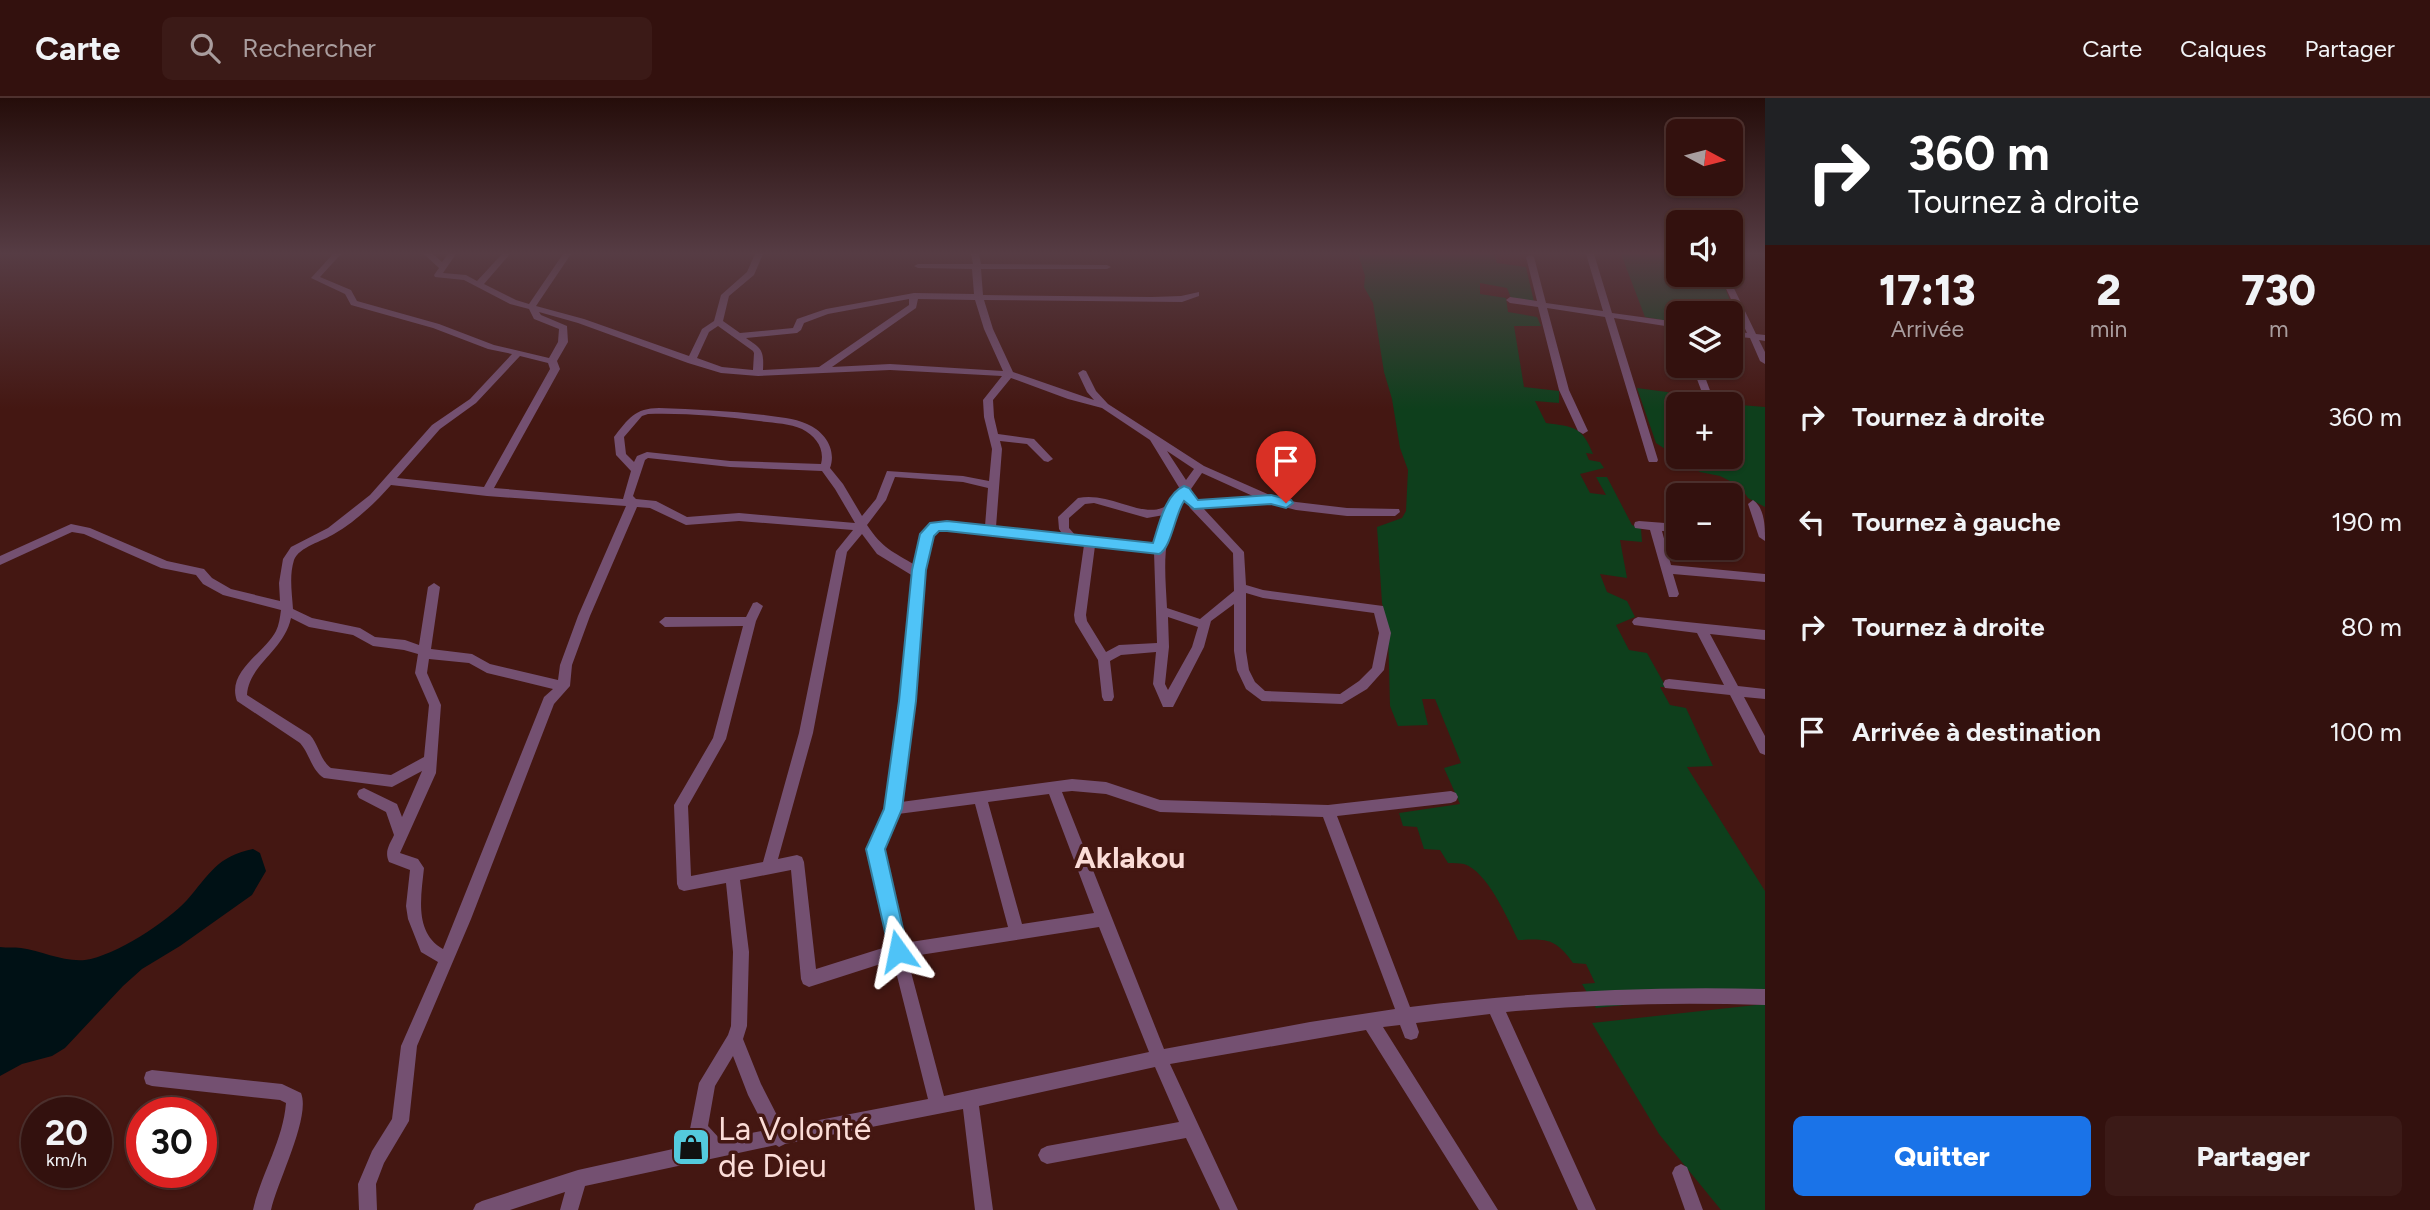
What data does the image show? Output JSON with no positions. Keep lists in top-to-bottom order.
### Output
{
  "districts": ["Aklakou"],
  "places": {
    "shop": ["La Volonté de Dieu"]
  },
  "north": "right",
  "page": {
    "header": "Carte",
    "search": "Rechercher",
    "nav": ["Carte", "Calques", "Partager"],
    "turn": ["360 m", "Tournez à droite"],
    "map_buttons": ["+", "−"],
    "eta": [
      "17:13",
      "Arrivée",
      "2",
      "min",
      "730",
      "m"
    ],
    "list": [
      {
        "name": "Tournez à droite",
        "value": "360 m"
      },
      {
        "name": "Tournez à gauche",
        "value": "190 m"
      },
      {
        "name": "Tournez à droite",
        "value": "80 m"
      },
      {
        "name": "Arrivée à destination",
        "value": "100 m"
      }
    ],
    "speed": "20 km/h",
    "limit": "30",
    "buttons": ["Quitter", "Partager"]
  }
}
